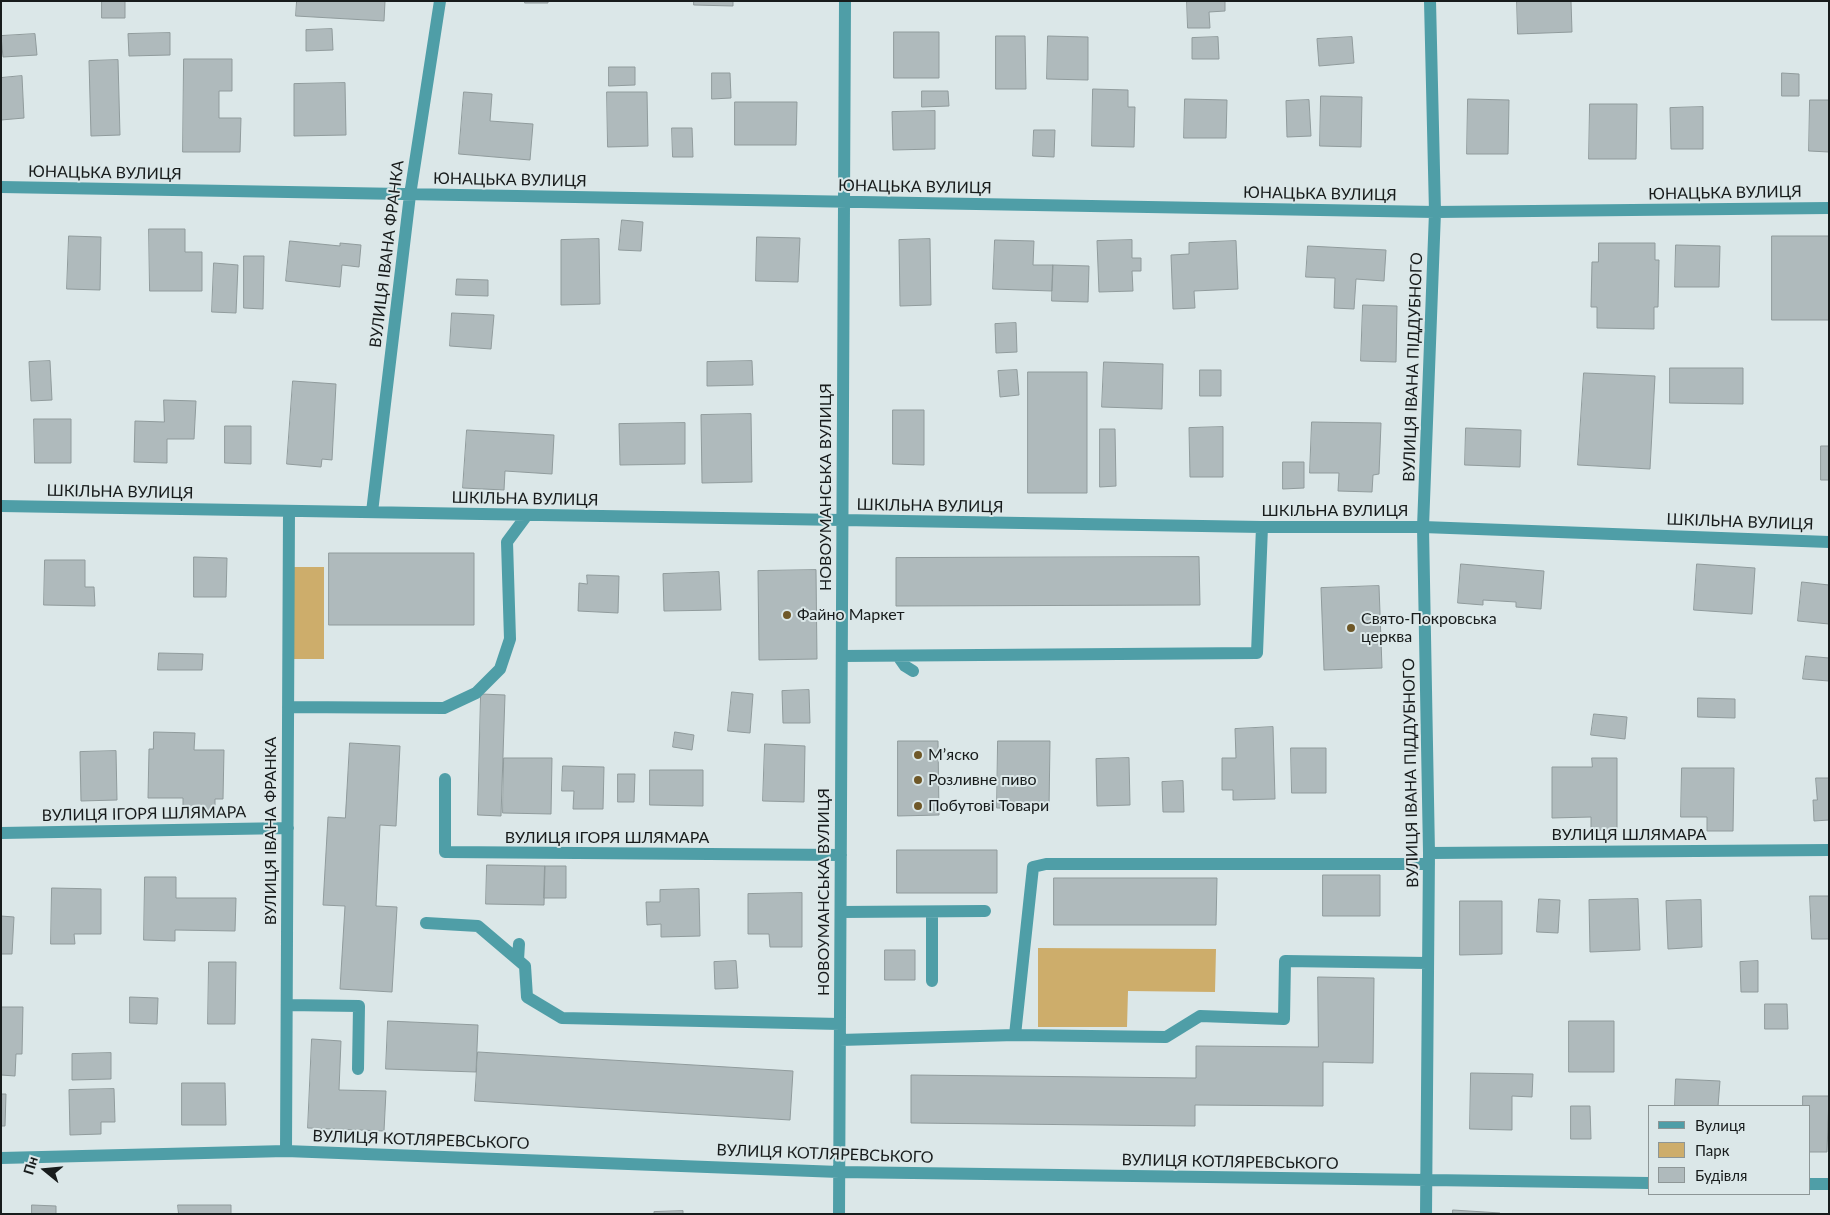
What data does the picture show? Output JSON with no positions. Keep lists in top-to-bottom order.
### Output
{
  "streets": {
    "street": [
      "ЮНАЦЬКА ВУЛИЦЯ",
      "ВУЛИЦЯ ІВАНА ФРАНКА",
      "ВУЛИЦЯ ІВАНА ПІДДУБНОГО",
      "НОВОУМАНСЬКА ВУЛИЦЯ",
      "ШКІЛЬНА ВУЛИЦЯ",
      "ВУЛИЦЯ ІГОРЯ ШЛЯМАРА",
      "ВУЛИЦЯ ШЛЯМАРА",
      "ВУЛИЦЯ КОТЛЯРЕВСЬКОГО"
    ]
  },
  "crossings": [
    ["ЮНАЦЬКА ВУЛИЦЯ", "ВУЛИЦЯ ІВАНА ФРАНКА"],
    ["ЮНАЦЬКА ВУЛИЦЯ", "ВУЛИЦЯ ІВАНА ПІДДУБНОГО"],
    ["ЮНАЦЬКА ВУЛИЦЯ", "НОВОУМАНСЬКА ВУЛИЦЯ"],
    ["ВУЛИЦЯ ІВАНА ФРАНКА", "ШКІЛЬНА ВУЛИЦЯ"],
    ["ВУЛИЦЯ ІВАНА ФРАНКА", "ВУЛИЦЯ ІГОРЯ ШЛЯМАРА"],
    ["ВУЛИЦЯ ІВАНА ФРАНКА", "ВУЛИЦЯ КОТЛЯРЕВСЬКОГО"],
    ["ВУЛИЦЯ ІВАНА ПІДДУБНОГО", "ШКІЛЬНА ВУЛИЦЯ"],
    ["ВУЛИЦЯ ІВАНА ПІДДУБНОГО", "ВУЛИЦЯ ШЛЯМАРА"],
    ["ВУЛИЦЯ ІВАНА ПІДДУБНОГО", "ВУЛИЦЯ КОТЛЯРЕВСЬКОГО"],
    ["НОВОУМАНСЬКА ВУЛИЦЯ", "ШКІЛЬНА ВУЛИЦЯ"],
    ["НОВОУМАНСЬКА ВУЛИЦЯ", "ВУЛИЦЯ ІГОРЯ ШЛЯМАРА"],
    ["НОВОУМАНСЬКА ВУЛИЦЯ", "ВУЛИЦЯ КОТЛЯРЕВСЬКОГО"]
  ],
  "places": [
    "Файно Маркет",
    "Свято-Покровська церква",
    "Мʼяско",
    "Розливне пиво",
    "Побутові Товари"
  ],
  "legend": ["Вулиця", "Парк", "Будівля"],
  "north": "left"
}
